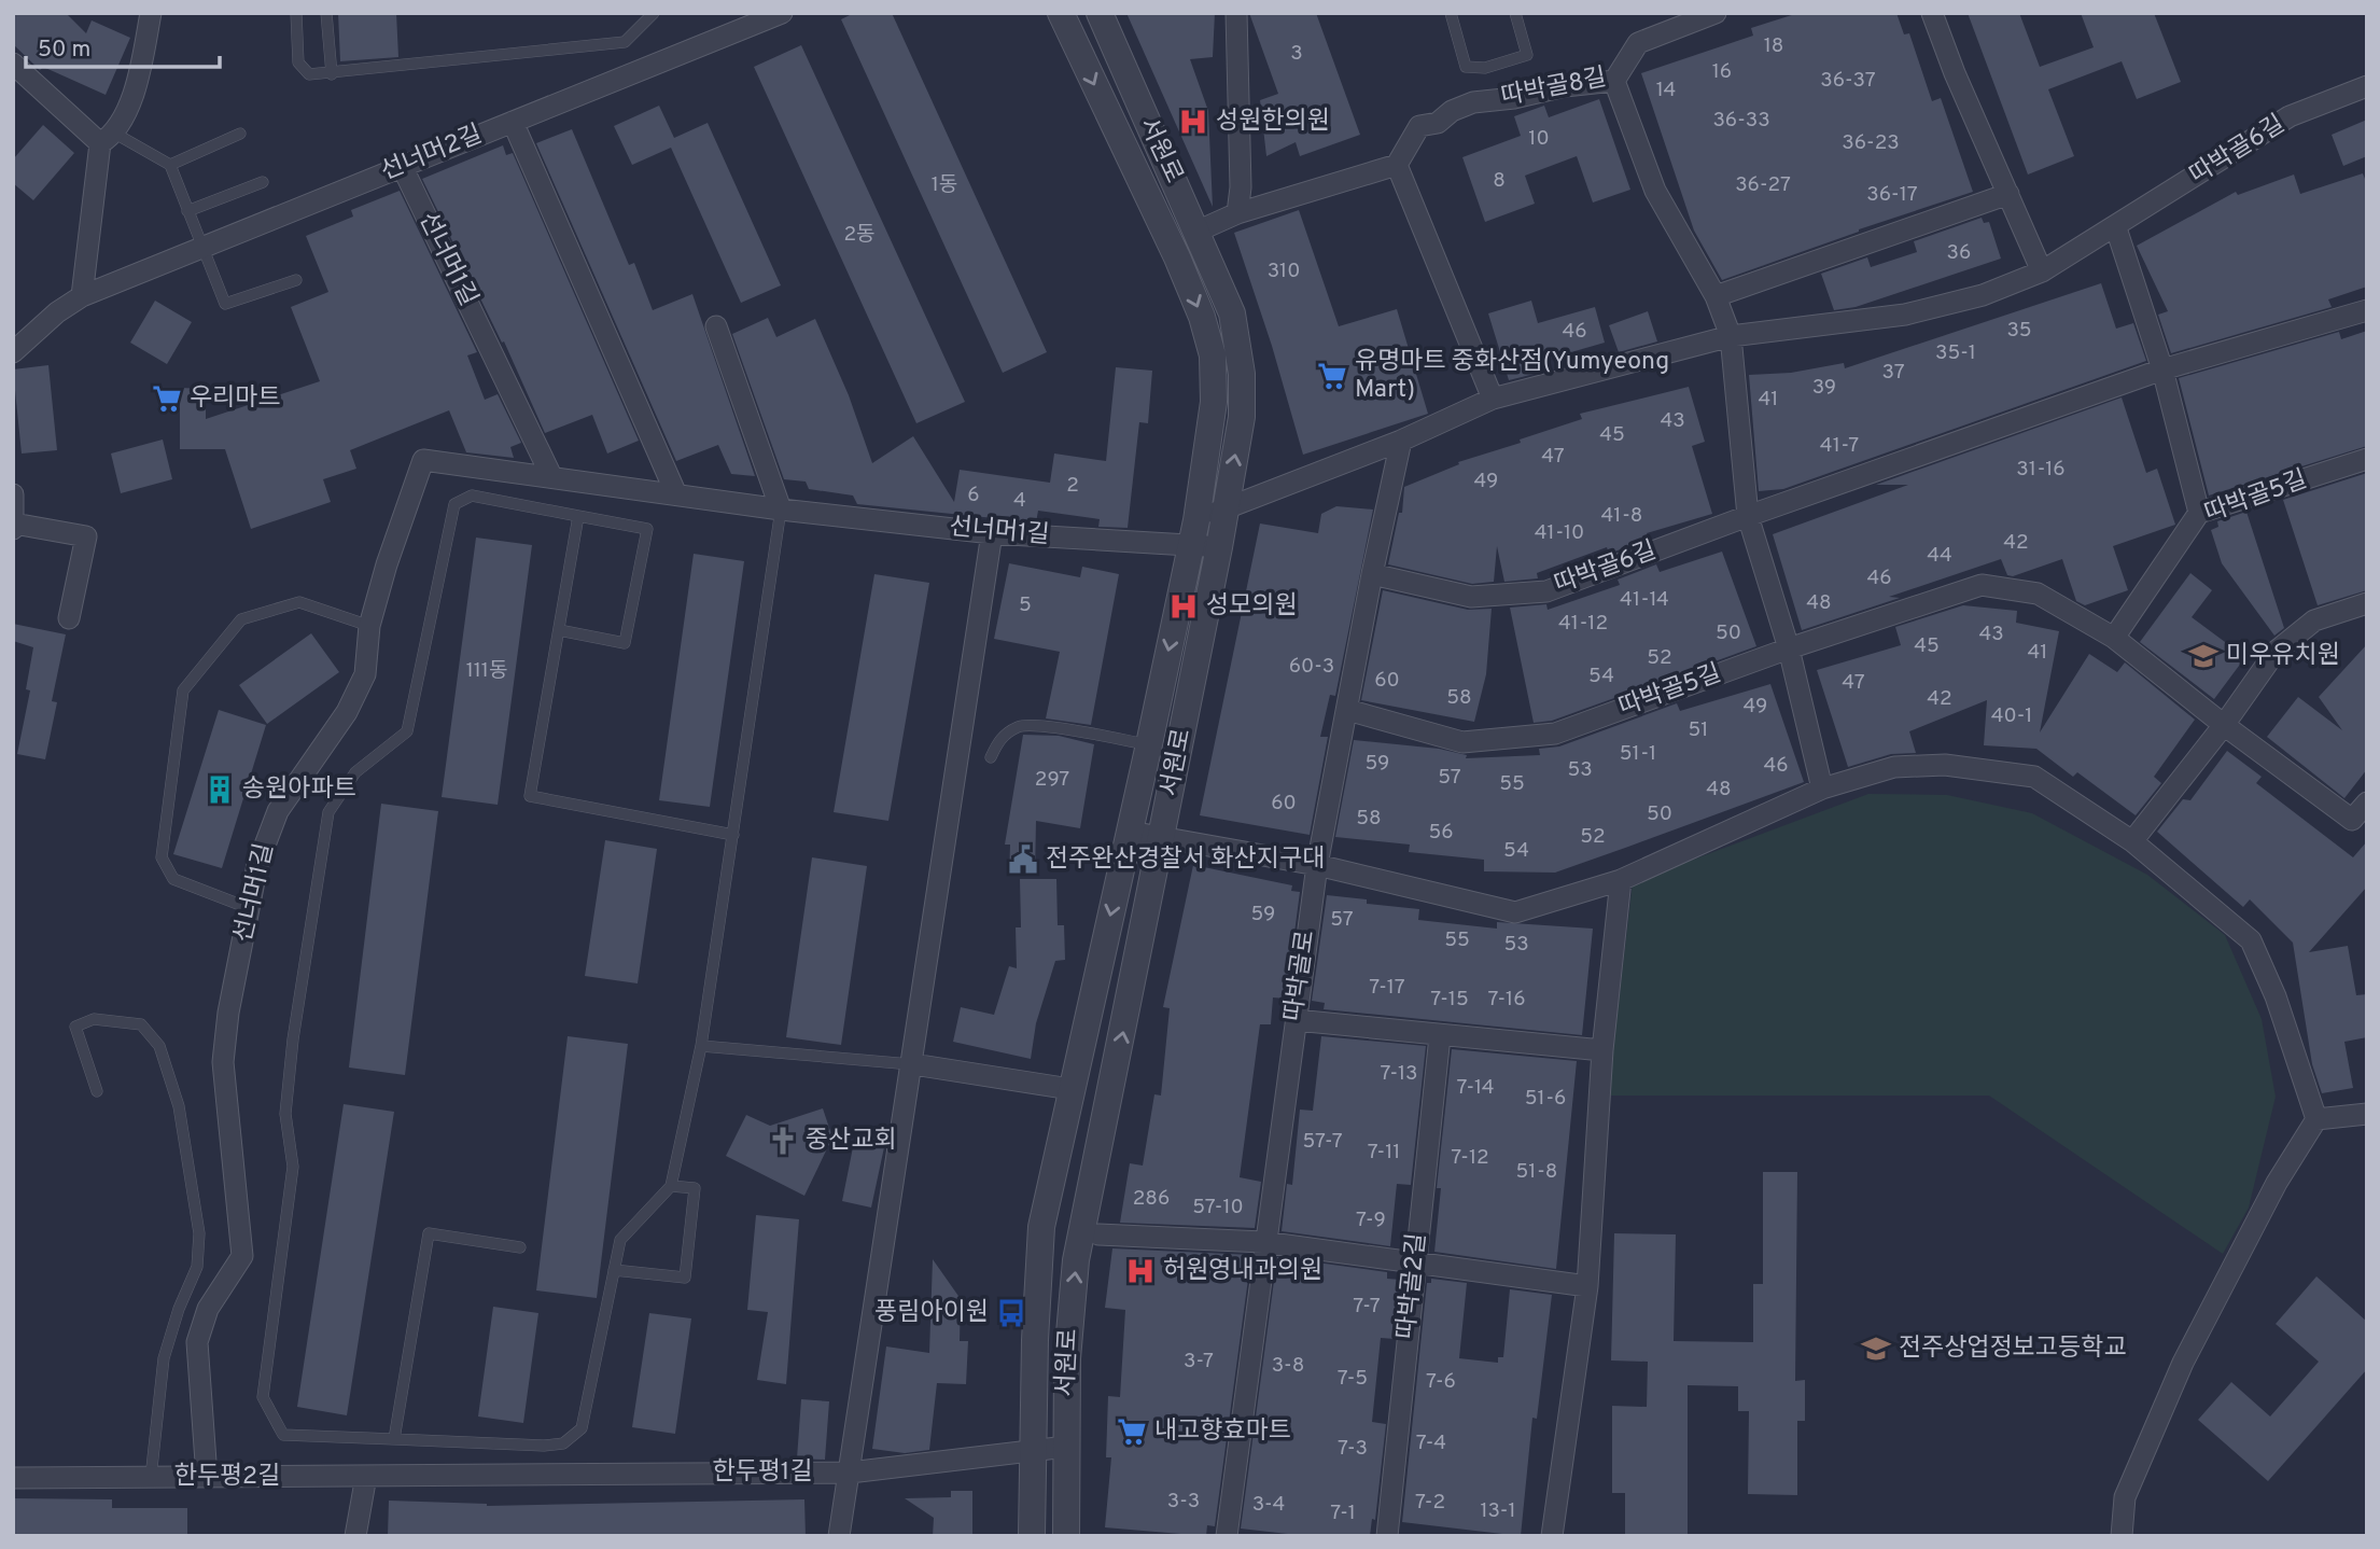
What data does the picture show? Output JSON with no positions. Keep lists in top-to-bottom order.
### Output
{
  "streets": {
    "street": [
      "따박골8길",
      "서원로",
      "따박골6길",
      "선너머2길",
      "선너머1길",
      "따박골5길",
      "따박골로",
      "따박골2길",
      "한두평1길",
      "한두평2길"
    ]
  },
  "crossings": [
    ["서원로", "따박골6길"],
    ["서원로", "선너머1길"],
    ["따박골6길", "선너머1길"],
    ["선너머2길", "선너머1길"],
    ["선너머1길", "한두평2길"],
    ["따박골5길", "따박골로"],
    ["한두평1길", "한두평2길"]
  ],
  "places": {
    "hospital": ["성원한의원", "성모의원", "허원영내과의원"],
    "supermarket": ["유명마트 중화산점(Yumyeong Mart)", "우리마트", "내고향효마트"],
    "school or university": ["미우유치원", "전주상업정보고등학교"],
    "building": ["송원아파트"],
    "public building": ["전주완산경찰서 화산지구대"],
    "church": ["중산교회"],
    "bus stop": ["풍림아이원"]
  },
  "house_numbers": [
    "18",
    "3",
    "16",
    "36-37",
    "14",
    "36-33",
    "10",
    "36-23",
    "8",
    "1동",
    "36-27",
    "36-17",
    "2동",
    "36",
    "310",
    "35",
    "46",
    "35-1",
    "37",
    "39",
    "41",
    "43",
    "45",
    "41-7",
    "47",
    "31-16",
    "49",
    "2",
    "6",
    "4",
    "41-8",
    "41-10",
    "42",
    "44",
    "46",
    "41-14",
    "48",
    "5",
    "41-12",
    "50",
    "43",
    "45",
    "41",
    "52",
    "60-3",
    "111동",
    "54",
    "60",
    "47",
    "58",
    "42",
    "49",
    "40-1",
    "51",
    "51-1",
    "59",
    "46",
    "53",
    "57",
    "297",
    "55",
    "48",
    "60",
    "50",
    "58",
    "56",
    "52",
    "54",
    "59",
    "57",
    "55",
    "53",
    "7-17",
    "7-15",
    "7-16",
    "7-13",
    "7-14",
    "51-6",
    "57-7",
    "7-11",
    "7-12",
    "51-8",
    "286",
    "57-10",
    "7-9",
    "7-7",
    "3-7",
    "3-8",
    "7-5",
    "7-6",
    "7-4",
    "7-3",
    "3-3",
    "7-2",
    "3-4",
    "13-1",
    "7-1"
  ],
  "scale_bar": "50 m"
}
